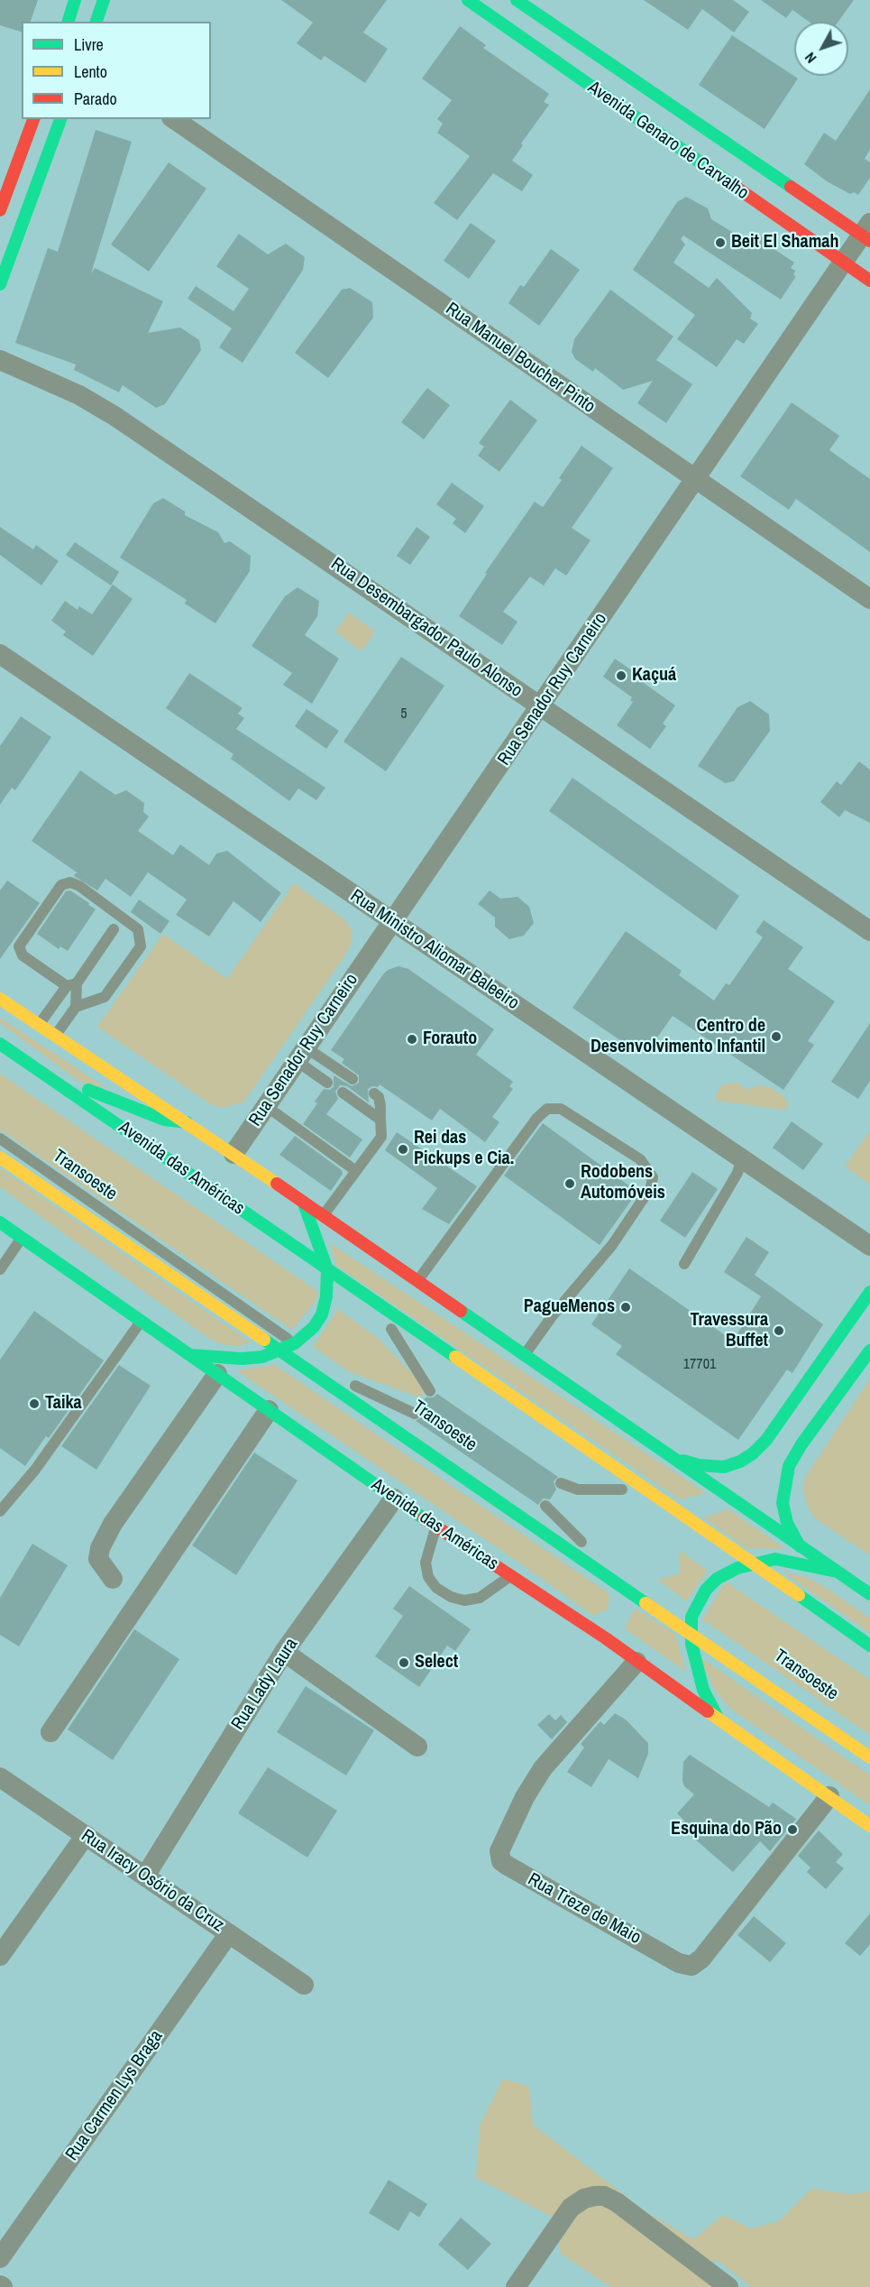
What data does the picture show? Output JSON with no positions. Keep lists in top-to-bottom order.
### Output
{
  "streets": {
    "main road": ["Avenida Genaro de Carvalho", "Avenida das Américas"],
    "street": [
      "Rua Manuel Boucher Pinto",
      "Rua Desembargador Paulo Alonso",
      "Rua Senador Ruy Carneiro",
      "Rua Ministro Aliomar Baleeiro",
      "Rua Lady Laura",
      "Rua Iracy Osório da Cruz",
      "Rua Treze de Maio",
      "Rua Carmen Lys Braga"
    ],
    "lane": ["Transoeste"]
  },
  "crossings": [
    ["Avenida Genaro de Carvalho", "Rua Senador Ruy Carneiro"],
    ["Rua Manuel Boucher Pinto", "Rua Senador Ruy Carneiro"],
    ["Rua Desembargador Paulo Alonso", "Rua Senador Ruy Carneiro"],
    ["Rua Senador Ruy Carneiro", "Rua Ministro Aliomar Baleeiro"],
    ["Avenida das Américas", "Rua Lady Laura"],
    ["Avenida das Américas", "Rua Treze de Maio"],
    ["Rua Lady Laura", "Rua Iracy Osório da Cruz"],
    ["Rua Iracy Osório da Cruz", "Rua Carmen Lys Braga"]
  ],
  "places": [
    "Beit El Shamah",
    "Kaçuá",
    "Centro de Desenvolvimento Infantil",
    "Forauto",
    "Rei das Pickups e Cia.",
    "Rodobens Automóveis",
    "PagueMenos",
    "Travessura Buffet",
    "Taika",
    "Select",
    "Esquina do Pão"
  ],
  "house_numbers": ["5", "17701"],
  "legend": ["Livre", "Lento", "Parado"],
  "north": "bottom left"
}
